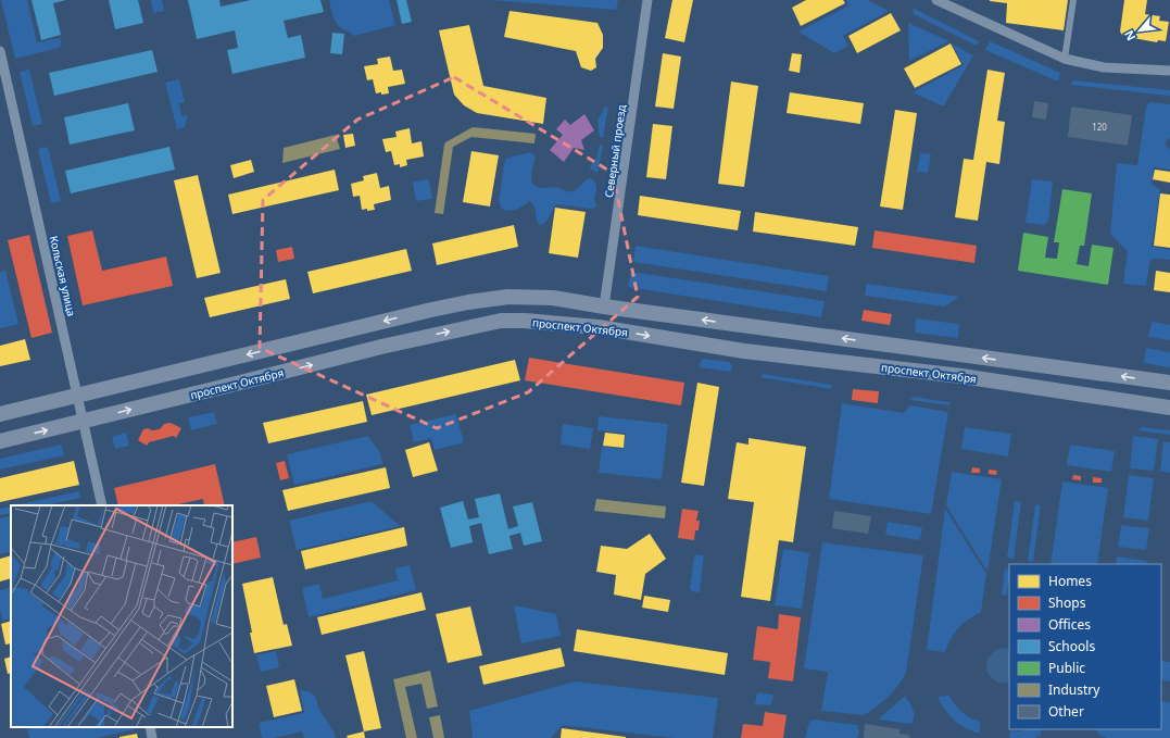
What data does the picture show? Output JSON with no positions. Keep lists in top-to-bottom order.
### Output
{
  "streets": {
    "main road": ["проспект Октября"],
    "street": ["Северный проезд", "Кольская улица"]
  },
  "crossings": [
    ["Северный проезд", "проспект Октября"],
    ["Кольская улица", "проспект Октября"]
  ],
  "house_numbers": ["120"],
  "legend": [
    "Homes",
    "Shops",
    "Offices",
    "Schools",
    "Public",
    "Industry",
    "Other"
  ],
  "north": "bottom left"
}
